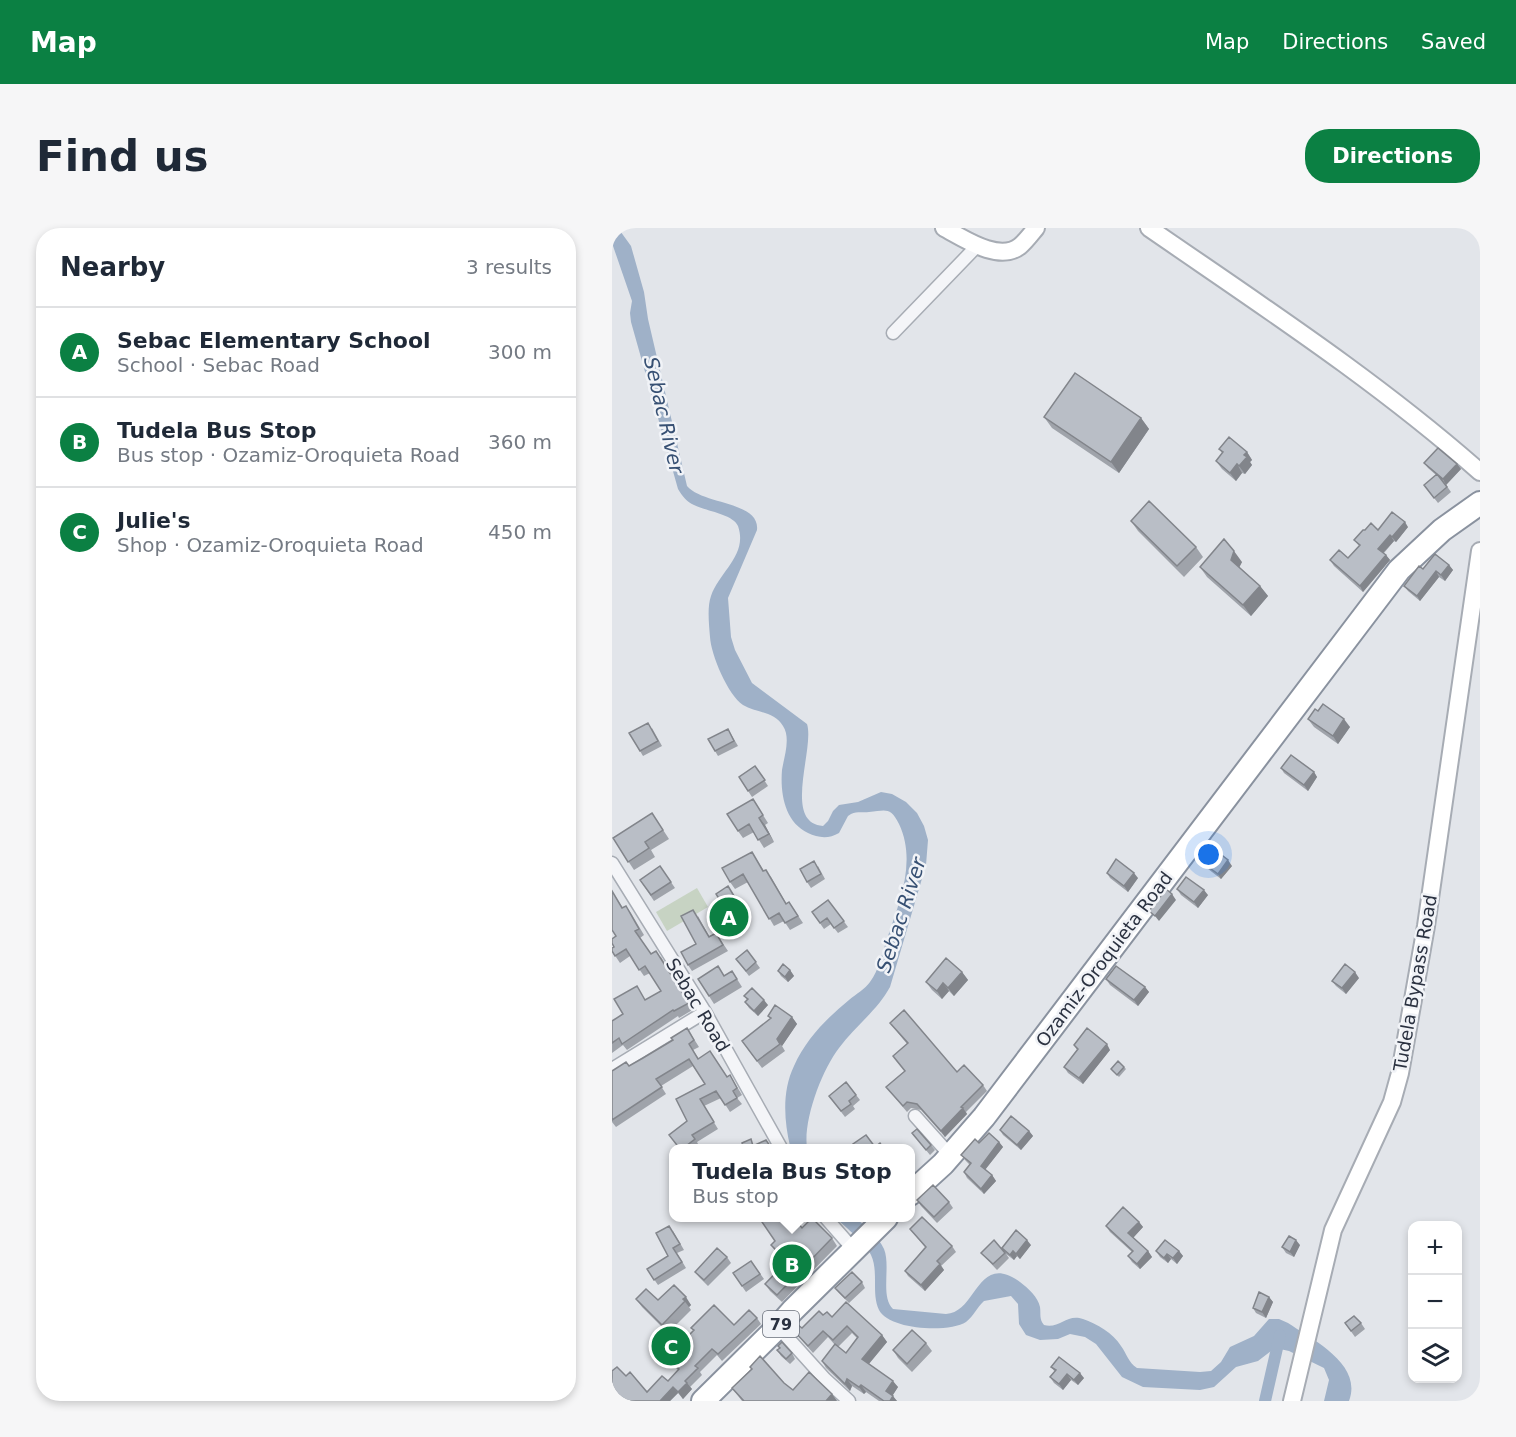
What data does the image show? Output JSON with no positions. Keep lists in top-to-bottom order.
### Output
{
  "streets": {
    "highway": ["Ozamiz-Oroquieta Road", "79"],
    "main road": ["Tudela Bypass Road"],
    "street": ["Sebac Road"]
  },
  "water": ["Sebac River"],
  "page": {
    "header": "Map",
    "nav": ["Map", "Directions", "Saved"],
    "buttons": "Directions",
    "title": "Find us",
    "heading": ["Nearby", "3 results"],
    "list": [
      {
        "mark": "A",
        "name": "Sebac Elementary School",
        "note": "School · Sebac Road",
        "value": "300 m"
      },
      {
        "mark": "B",
        "name": "Tudela Bus Stop",
        "note": "Bus stop · Ozamiz-Oroquieta Road",
        "value": "360 m"
      },
      {
        "mark": "C",
        "name": "Julie's",
        "note": "Shop · Ozamiz-Oroquieta Road",
        "value": "450 m"
      }
    ],
    "pins": ["A", "B", "C"],
    "popup": ["Tudela Bus Stop", "Bus stop"],
    "map_buttons": ["+", "−"]
  }
}
